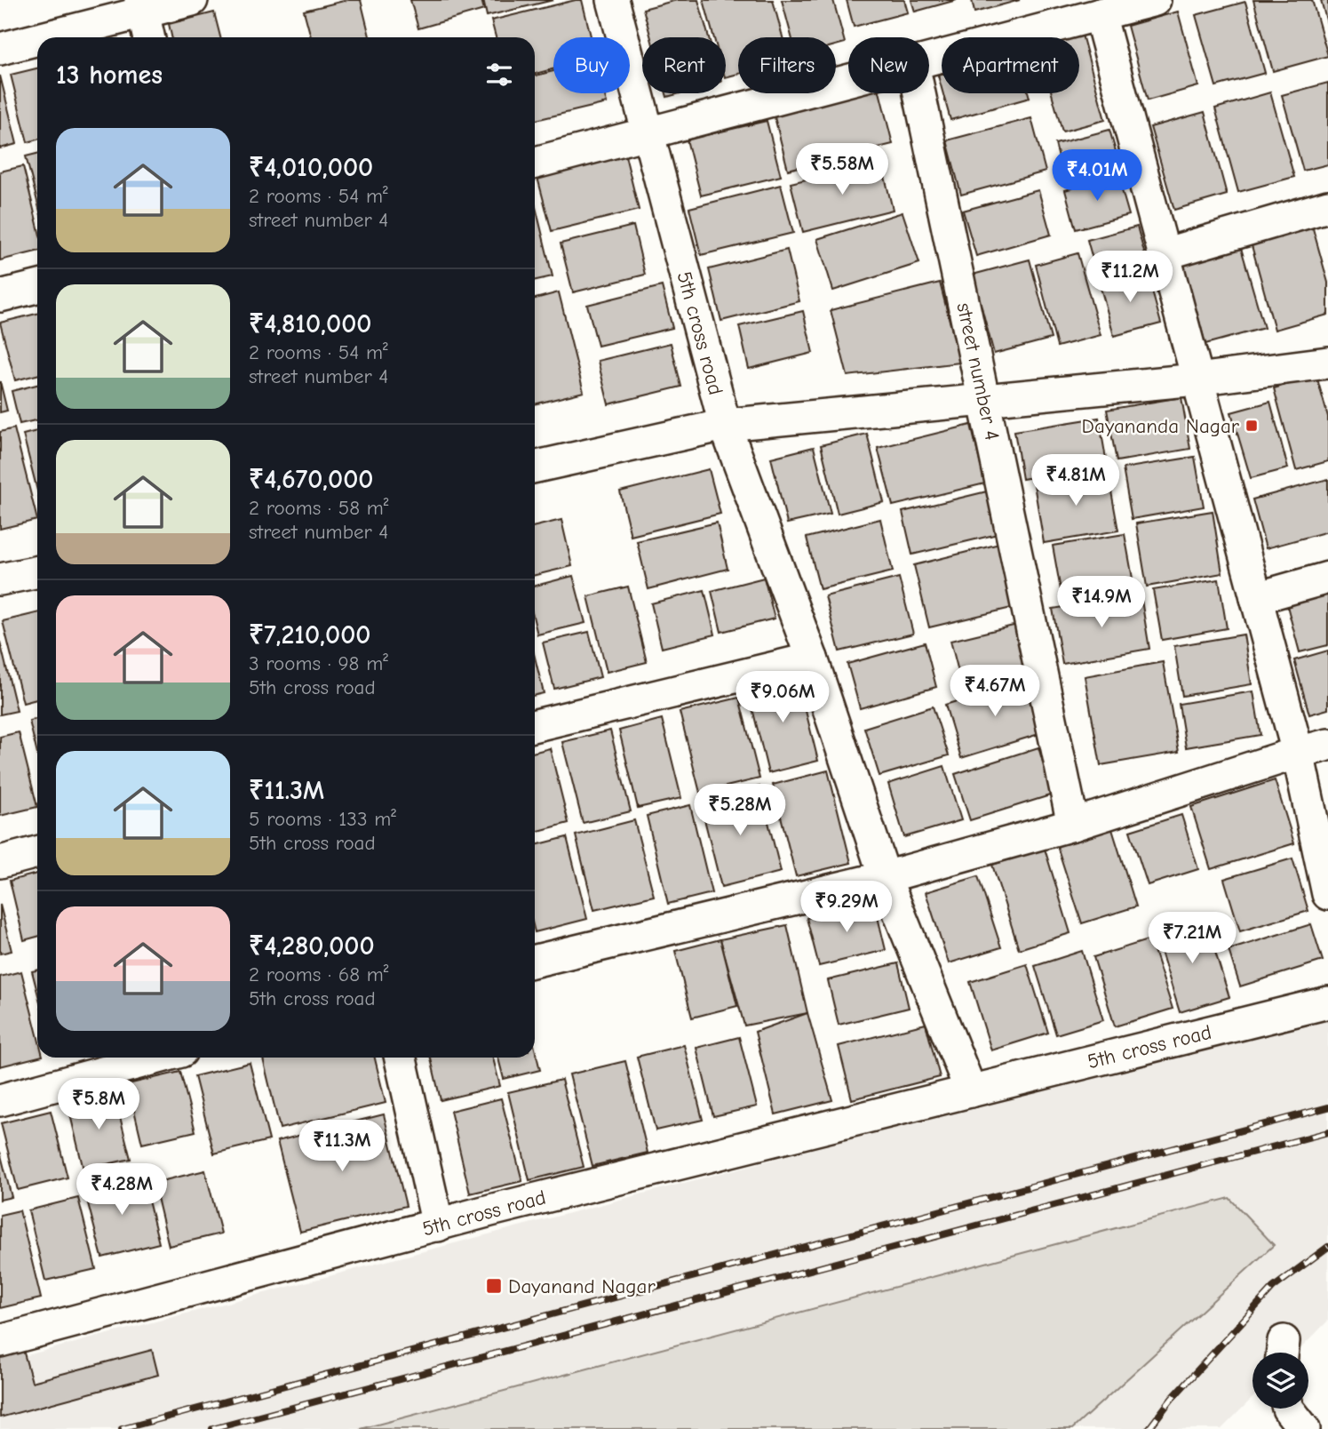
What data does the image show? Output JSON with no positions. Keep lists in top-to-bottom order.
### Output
{
  "streets": {
    "street": ["5th cross road", "street number 4"]
  },
  "places": {
    "transit": ["Dayananda Nagar", "Dayanand Nagar"]
  },
  "page": {
    "chip": [
      "Buy",
      "Rent",
      "Filters",
      "New",
      "Apartment"
    ],
    "heading": "13 homes",
    "list": [
      {
        "name": "₹4,010,000",
        "note": "2 rooms · 54 m² · street number 4"
      },
      {
        "name": "₹4,810,000",
        "note": "2 rooms · 54 m² · street number 4"
      },
      {
        "name": "₹4,670,000",
        "note": "2 rooms · 58 m² · street number 4"
      },
      {
        "name": "₹7,210,000",
        "note": "3 rooms · 98 m² · 5th cross road"
      },
      {
        "name": "₹11.3M",
        "note": "5 rooms · 133 m² · 5th cross road"
      },
      {
        "name": "₹4,280,000",
        "note": "2 rooms · 68 m² · 5th cross road"
      }
    ],
    "price": [
      "₹5.58M",
      "₹4.01M",
      "₹11.2M",
      "₹4.81M",
      "₹14.9M",
      "₹4.67M",
      "₹9.06M",
      "₹5.28M",
      "₹9.29M",
      "₹7.21M",
      "₹5.8M",
      "₹11.3M",
      "₹4.28M"
    ]
  }
}
